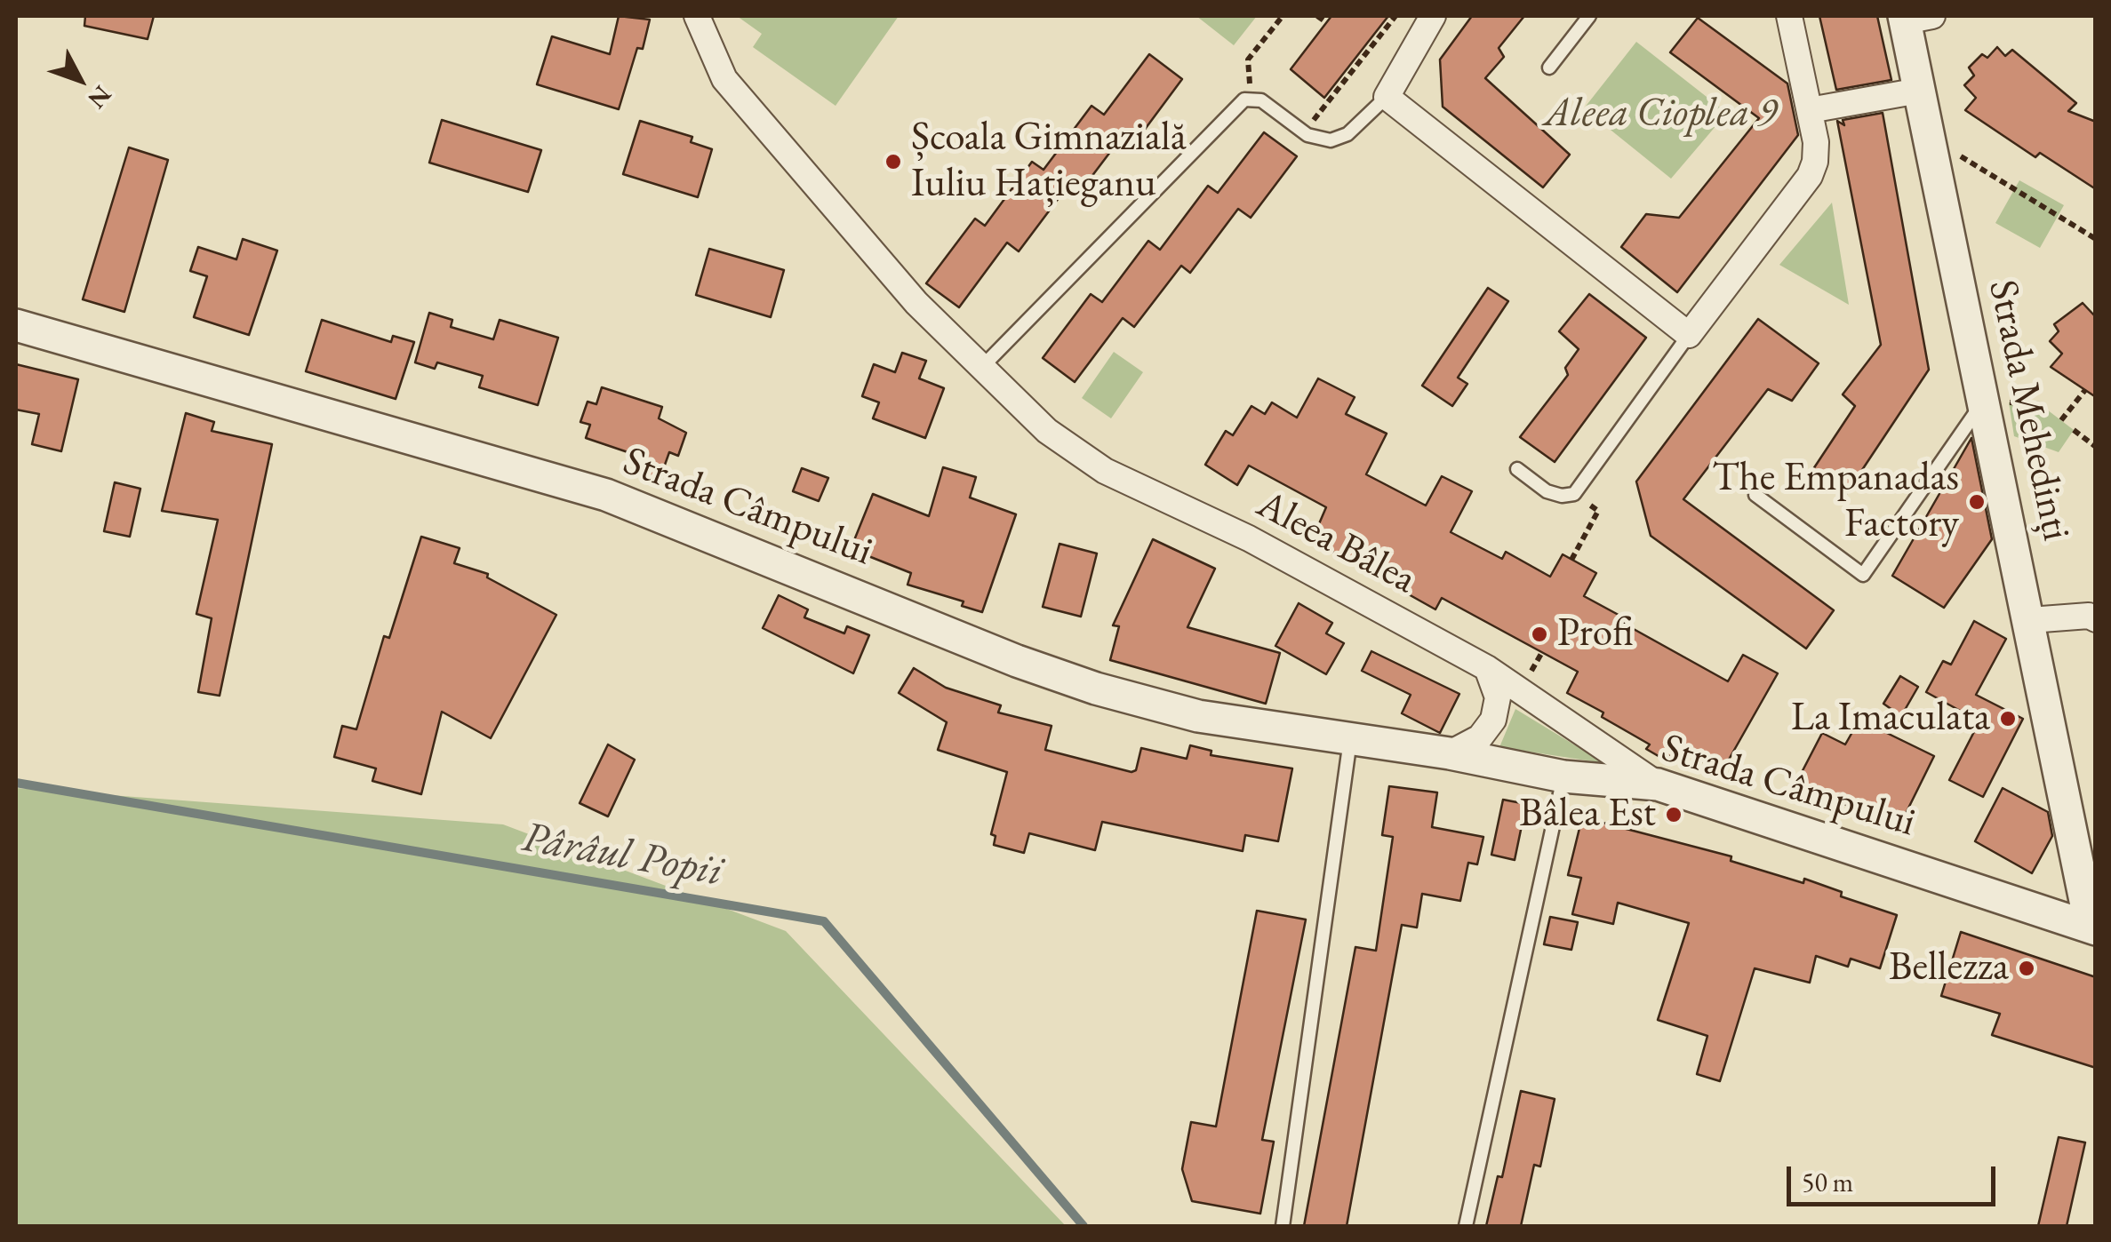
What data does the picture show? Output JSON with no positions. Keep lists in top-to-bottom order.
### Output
{
  "streets": {
    "street": ["Strada Mehedinți", "Strada Câmpului", "Aleea Bâlea"]
  },
  "crossings": [
    ["Strada Mehedinți", "Strada Câmpului"],
    ["Strada Câmpului", "Aleea Bâlea"]
  ],
  "water": ["Pârâul Popii"],
  "parks": ["Aleea Cioplea 9"],
  "places": [
    "Școala Gimnazială Iuliu Hațieganu",
    "The Empanadas Factory",
    "Profi",
    "La Imaculata",
    "Bâlea Est",
    "Bellezza"
  ],
  "scale_bar": "50 m",
  "north": "bottom right"
}
